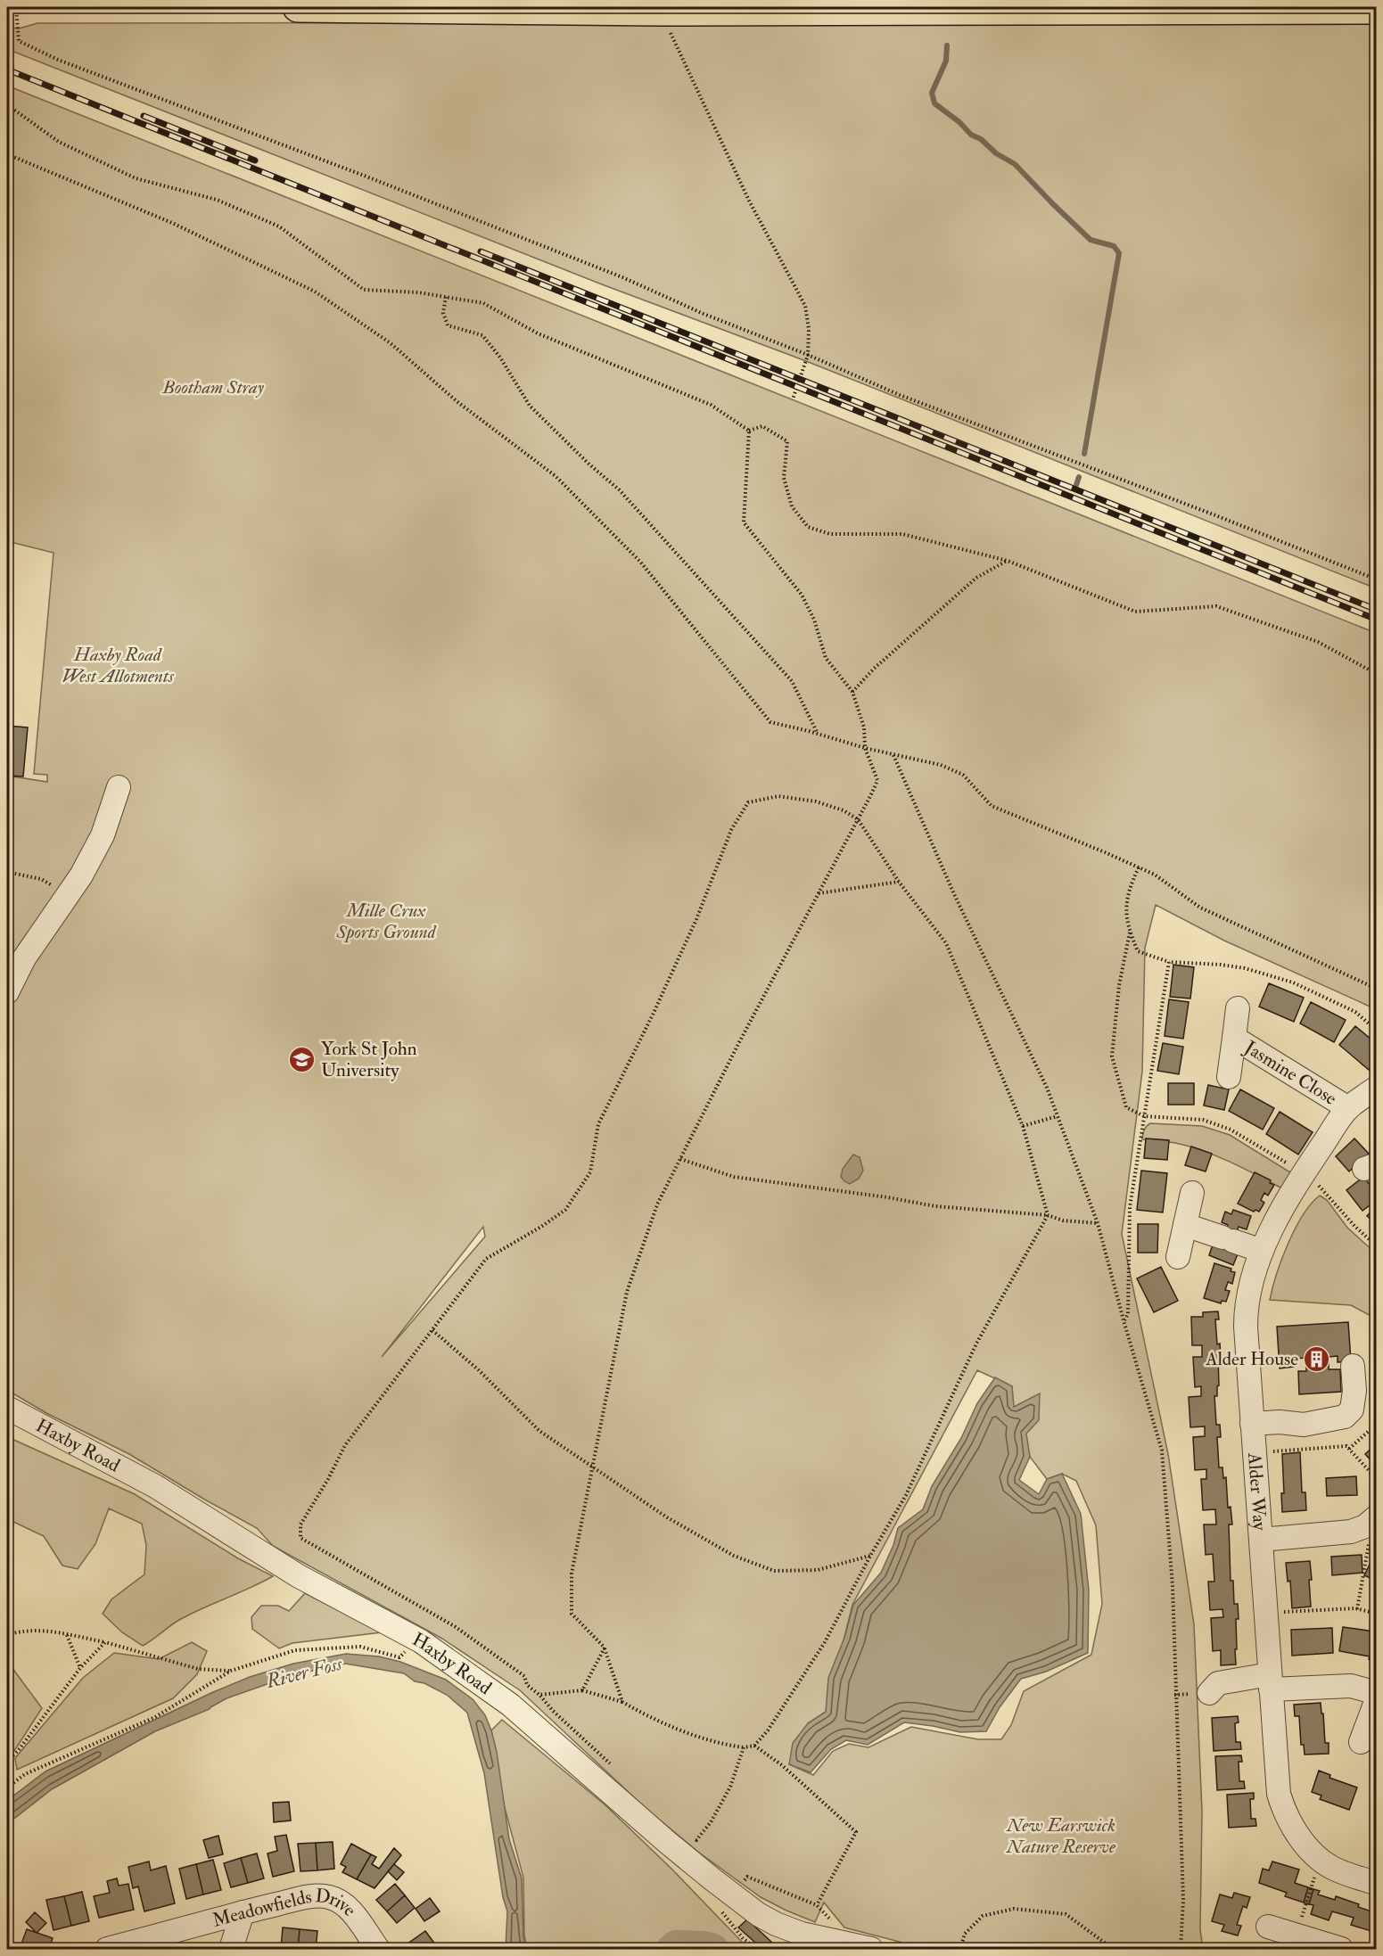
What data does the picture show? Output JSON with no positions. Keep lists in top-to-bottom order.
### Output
{
  "streets": {
    "street": [
      "Jasmine Close",
      "Haxby Road",
      "Alder Way",
      "Meadowfields Drive"
    ]
  },
  "crossings": [
    ["Jasmine Close", "Alder Way"]
  ],
  "water": ["River Foss"],
  "parks": [
    "Bootham Stray",
    "Haxby Road West Allotments",
    "Mille Crux Sports Ground",
    "New Earswick Nature Reserve"
  ],
  "places": {
    "school or university": ["York St John University"],
    "building": ["Alder House"]
  }
}
